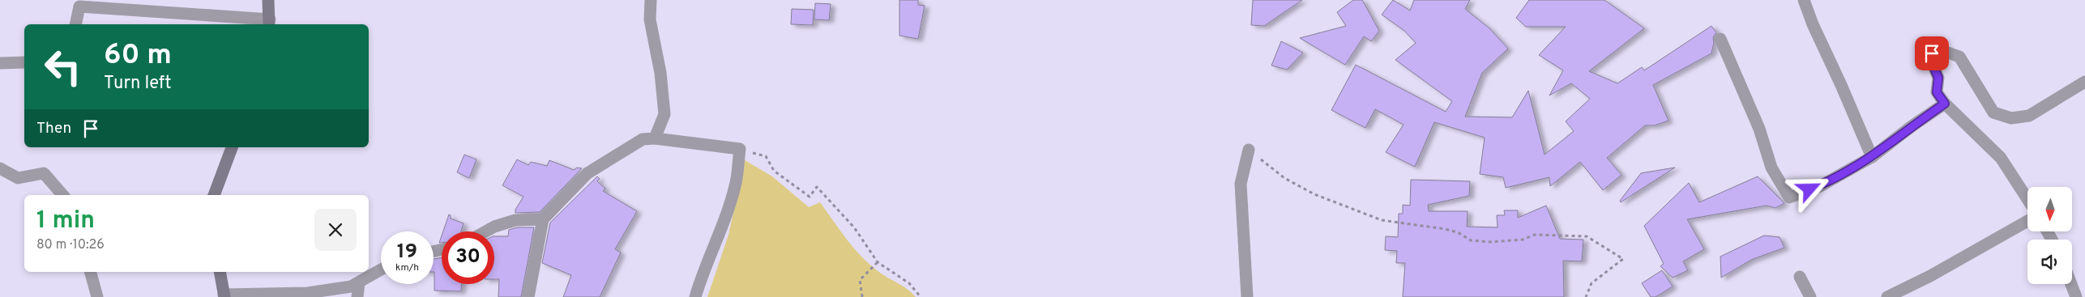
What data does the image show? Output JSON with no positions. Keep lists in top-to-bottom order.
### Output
{
  "north": "bottom",
  "page": {
    "turn": ["60 m", "Turn left"],
    "then": "Then",
    "heading": ["1 min", "80 m · 10:26"],
    "speed": "19 km/h",
    "limit": "30"
  }
}
